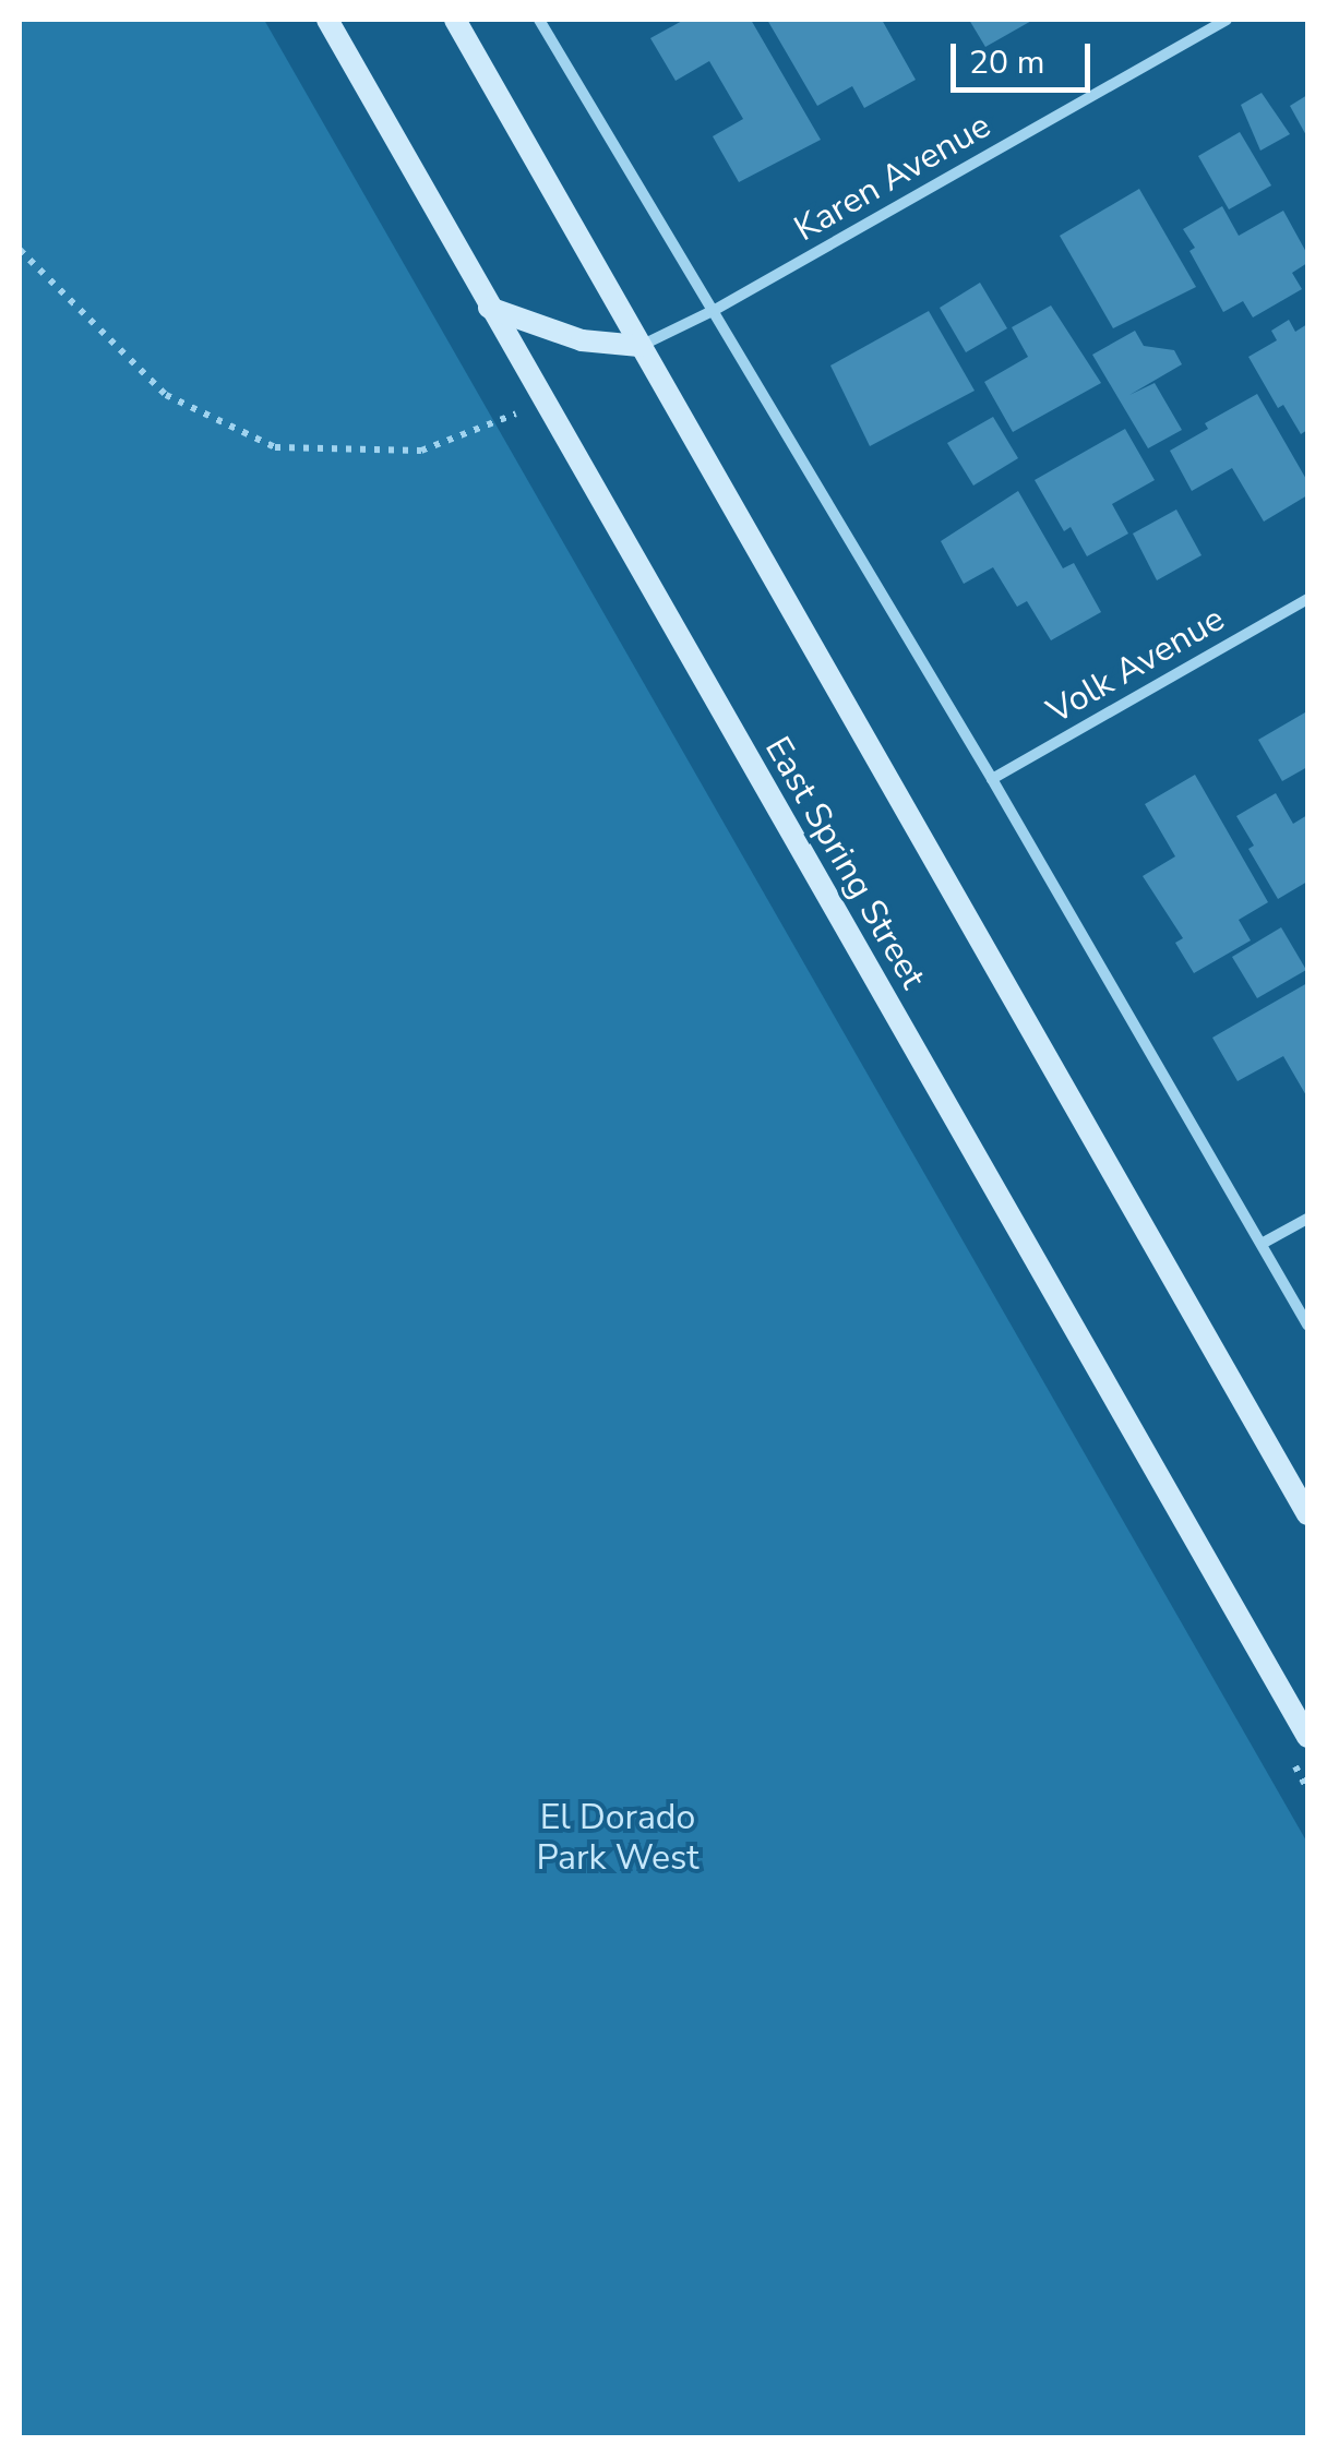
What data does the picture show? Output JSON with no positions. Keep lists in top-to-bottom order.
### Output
{
  "streets": {
    "main road": ["East Spring Street"],
    "street": ["Karen Avenue", "Volk Avenue"]
  },
  "parks": ["El Dorado Park West"],
  "scale_bar": "20 m"
}
